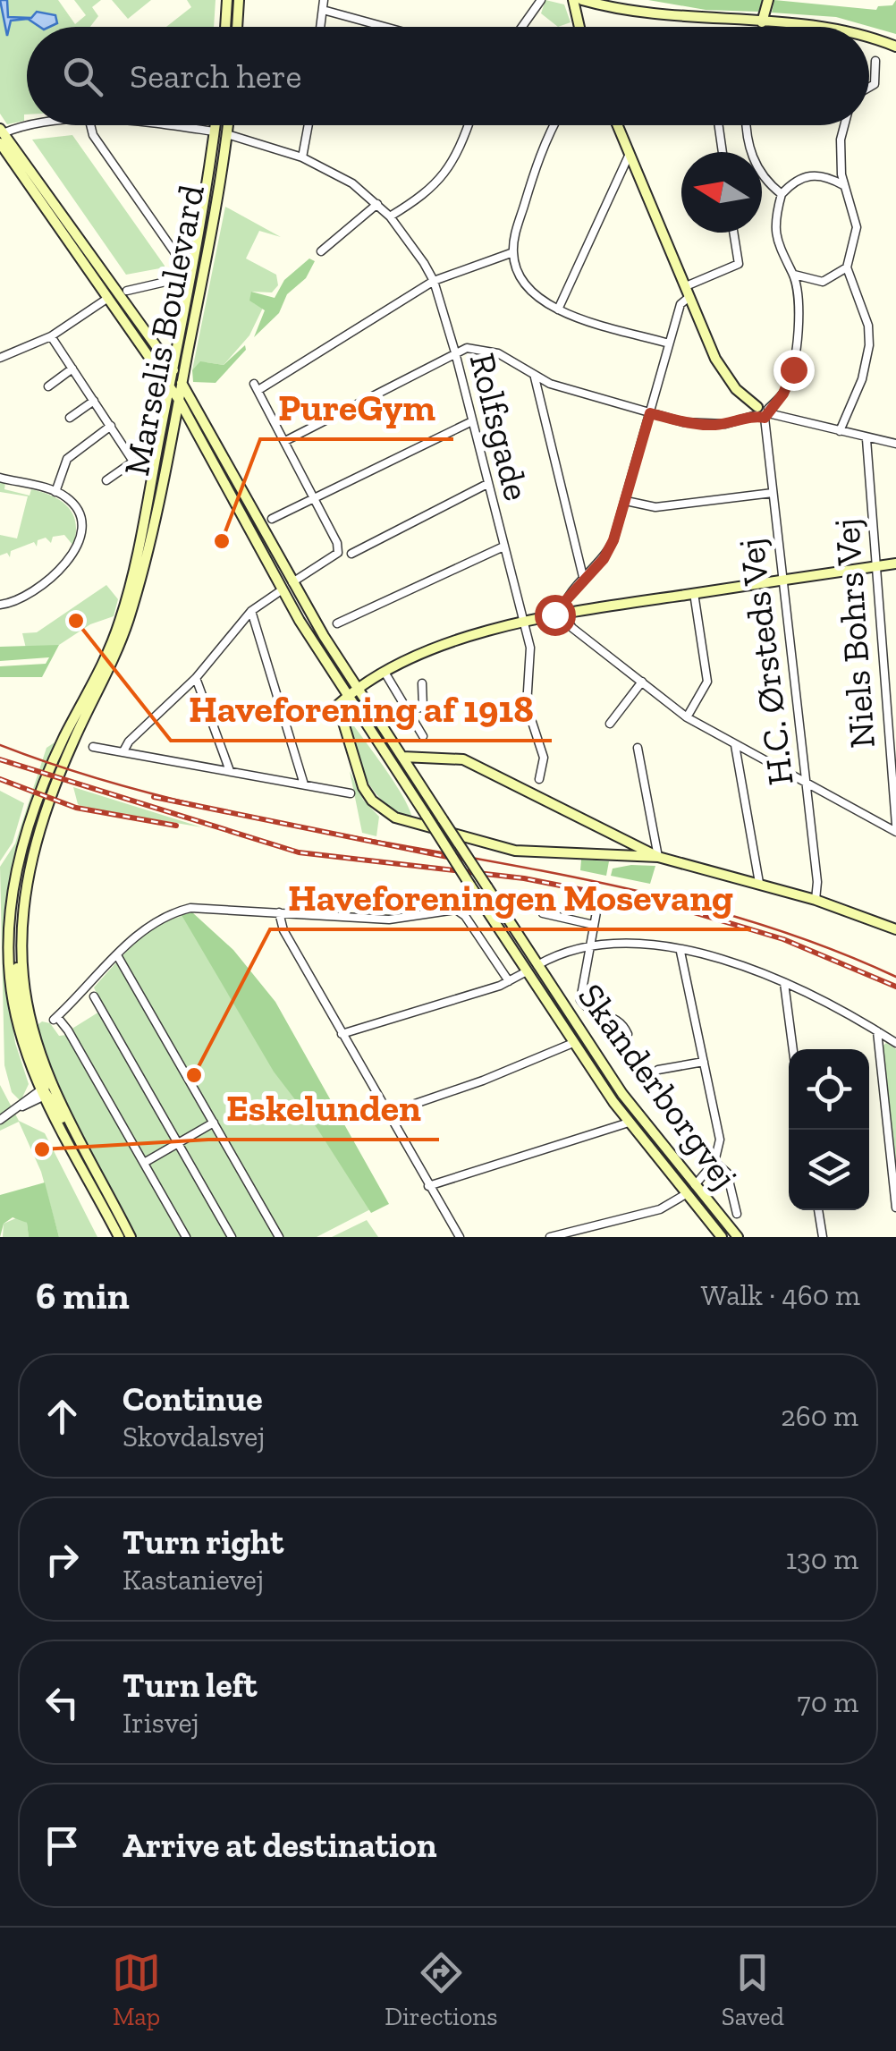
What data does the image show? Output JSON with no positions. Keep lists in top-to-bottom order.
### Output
{
  "streets": {
    "street": [
      "Marselis Boulevard",
      "Rolfsgade",
      "Niels Bohrs Vej",
      "H.C. Ørsteds Vej",
      "Skanderborgvej"
    ]
  },
  "crossings": [
    ["Marselis Boulevard", "Rolfsgade"],
    ["Marselis Boulevard", "Skanderborgvej"]
  ],
  "places": [
    "PureGym",
    "Haveforening af 1918",
    "Haveforeningen Mosevang",
    "Eskelunden"
  ],
  "north": "left",
  "page": {
    "search": "Search here",
    "heading": ["6 min", "Walk · 460 m"],
    "list": [
      ["Continue", "Skovdalsvej", "260 m"],
      ["Turn right", "Kastanievej", "130 m"],
      ["Turn left", "Irisvej", "70 m"],
      "Arrive at destination"
    ],
    "nav": ["Map", "Directions", "Saved"]
  }
}
